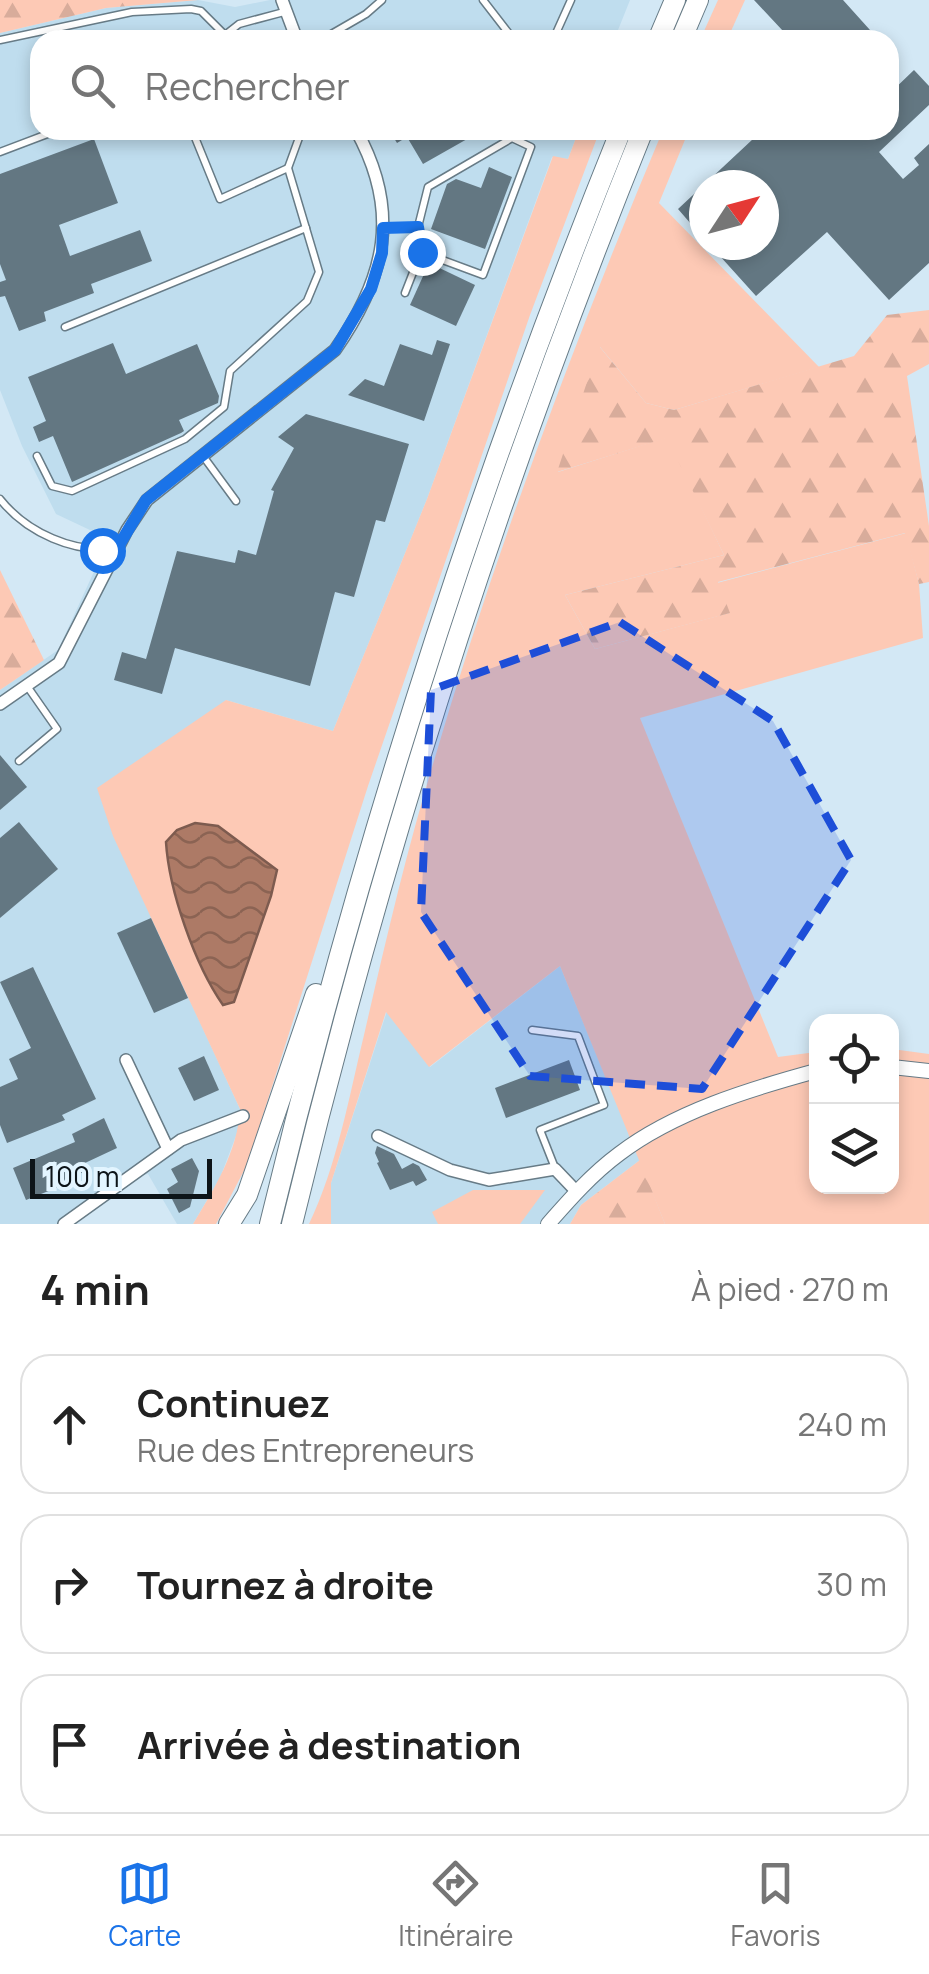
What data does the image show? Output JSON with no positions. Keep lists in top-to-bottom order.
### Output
{
  "scale_bar": "100 m",
  "north": "top right",
  "page": {
    "search": "Rechercher",
    "scale": "100 m",
    "heading": ["4 min", "À pied · 270 m"],
    "list": [
      ["Continuez", "Rue des Entrepreneurs", "240 m"],
      ["Tournez à droite", "30 m"],
      "Arrivée à destination"
    ],
    "nav": ["Carte", "Itinéraire", "Favoris"]
  }
}
